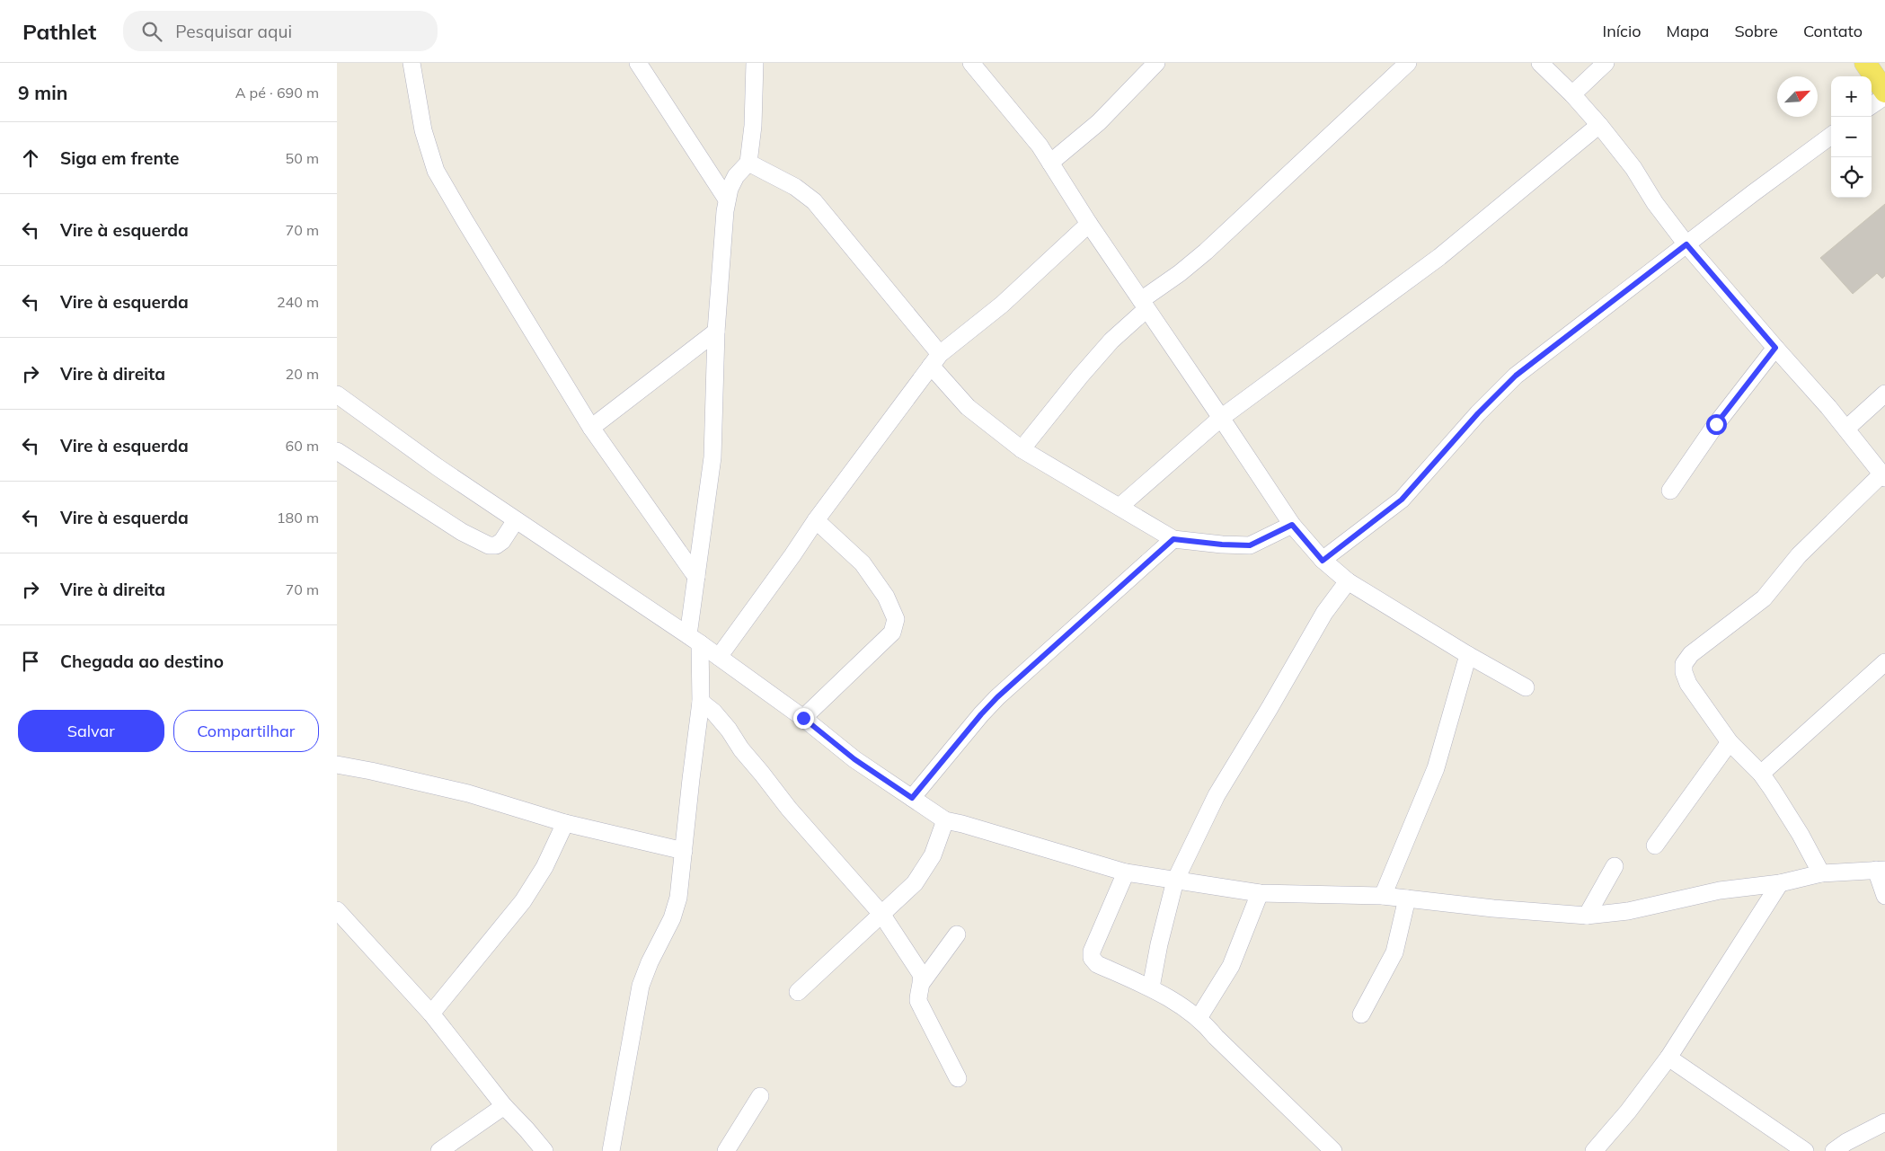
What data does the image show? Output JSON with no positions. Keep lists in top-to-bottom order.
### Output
{
  "north": "top right",
  "page": {
    "header": "Pathlet",
    "search": "Pesquisar aqui",
    "nav": [
      "Início",
      "Mapa",
      "Sobre",
      "Contato"
    ],
    "heading": ["9 min", "A pé · 690 m"],
    "map_buttons": ["+", "−"],
    "list": [
      ["Siga em frente", "50 m"],
      ["Vire à esquerda", "70 m"],
      ["Vire à esquerda", "240 m"],
      ["Vire à direita", "20 m"],
      ["Vire à esquerda", "60 m"],
      ["Vire à esquerda", "180 m"],
      ["Vire à direita", "70 m"],
      "Chegada ao destino"
    ],
    "buttons": ["Salvar", "Compartilhar"]
  }
}
